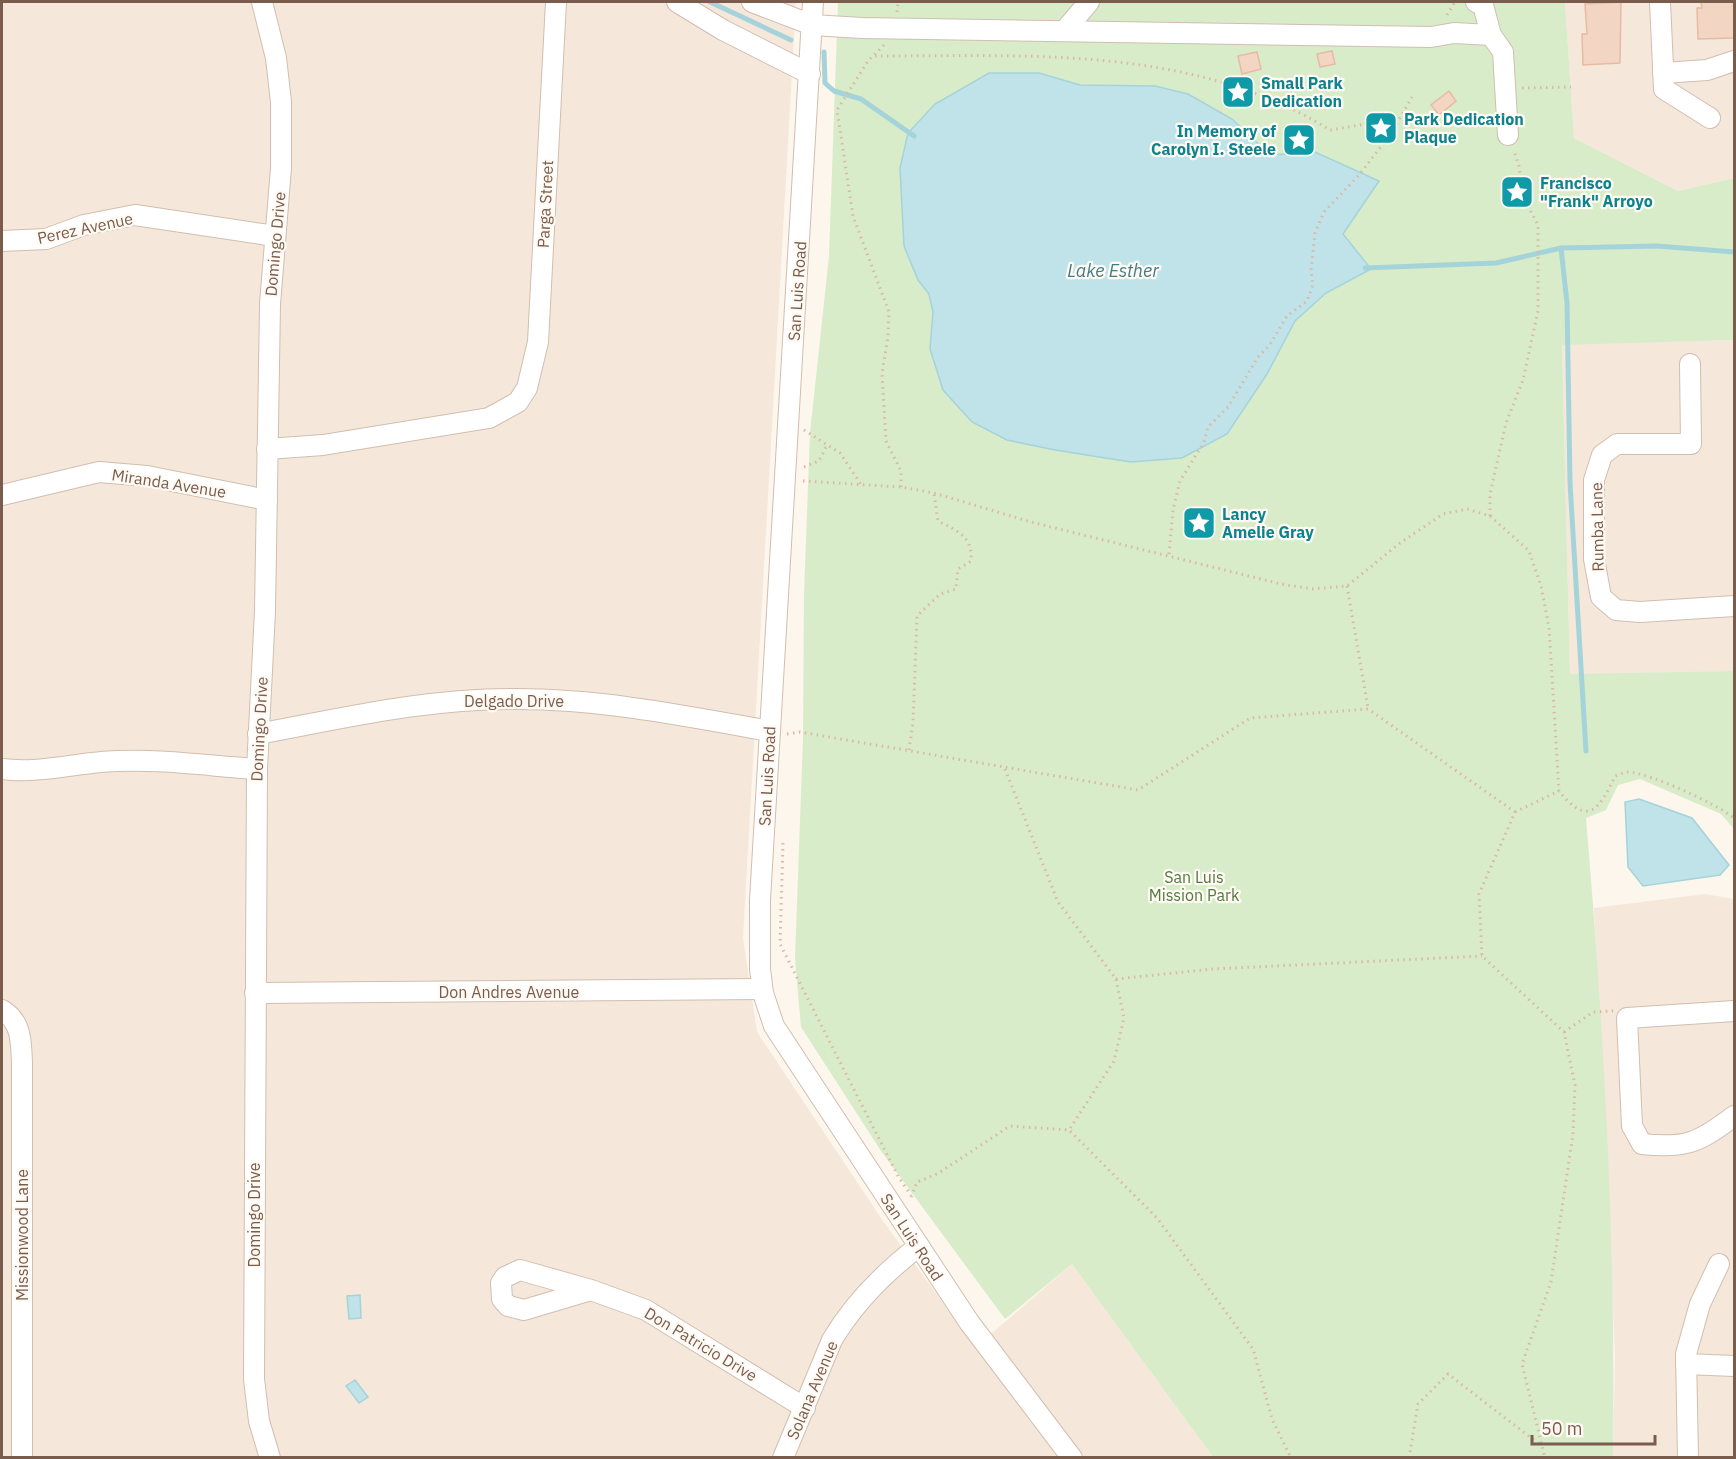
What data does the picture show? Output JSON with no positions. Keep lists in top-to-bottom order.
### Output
{
  "streets": {
    "street": [
      "Parga Street",
      "Perez Avenue",
      "Domingo Drive",
      "San Luis Road",
      "Miranda Avenue",
      "Rumba Lane",
      "Delgado Drive",
      "Don Andres Avenue",
      "Missionwood Lane",
      "Don Patricio Drive",
      "Solana Avenue"
    ]
  },
  "crossings": [
    ["Parga Street", "Domingo Drive"],
    ["Perez Avenue", "Domingo Drive"],
    ["Domingo Drive", "Miranda Avenue"],
    ["Domingo Drive", "Delgado Drive"],
    ["Domingo Drive", "Don Andres Avenue"],
    ["San Luis Road", "Delgado Drive"],
    ["San Luis Road", "Don Andres Avenue"],
    ["San Luis Road", "Solana Avenue"],
    ["Don Patricio Drive", "Solana Avenue"]
  ],
  "water": ["Lake Esther"],
  "parks": ["San Luis Mission Park"],
  "places": {
    "place": [
      "Small Park Dedication",
      "Park Dedication Plaque",
      "In Memory of Carolyn I. Steele",
      "Francisco \"Frank\" Arroyo",
      "Lancy Amelie Gray"
    ]
  },
  "scale_bar": "50 m"
}
